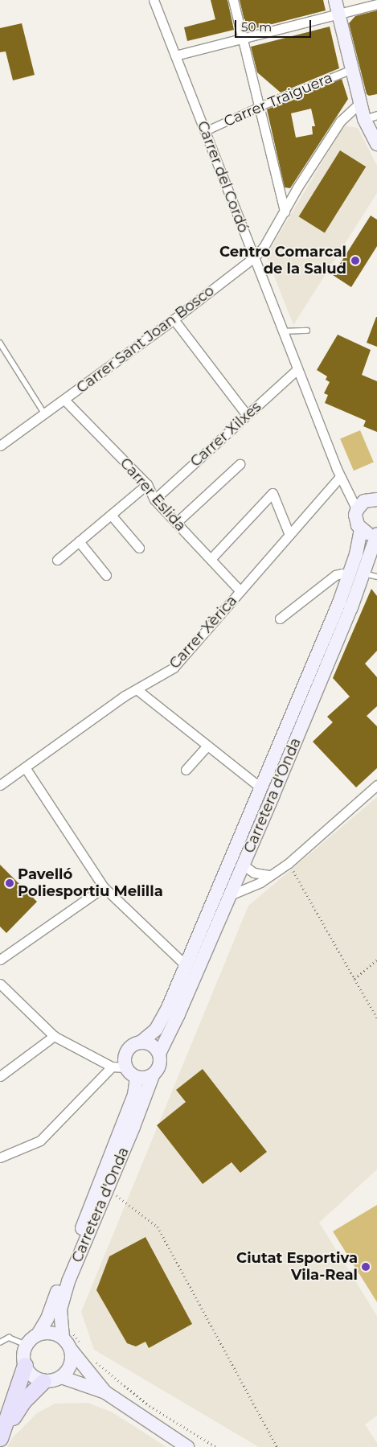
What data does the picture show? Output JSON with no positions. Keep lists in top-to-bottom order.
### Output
{
  "streets": {
    "main road": ["Carretera d'Onda"],
    "street": [
      "Carrer Traiguera",
      "Carrer del Cordó",
      "Carrer Sant Joan Bosco",
      "Carrer Xilxes",
      "Carrer Eslida",
      "Carrer Xèrica"
    ]
  },
  "crossings": [
    ["Carrer Traiguera", "Carrer del Cordó"],
    ["Carrer del Cordó", "Carrer Sant Joan Bosco"],
    ["Carrer del Cordó", "Carrer Xilxes"],
    ["Carrer del Cordó", "Carrer Xèrica"],
    ["Carrer Sant Joan Bosco", "Carrer Eslida"],
    ["Carrer Xilxes", "Carrer Eslida"],
    ["Carrer Eslida", "Carrer Xèrica"]
  ],
  "places": ["Centro Comarcal de la Salud", "Pavelló Poliesportiu Melilla", "Ciutat Esportiva Vila-Real"],
  "scale_bar": "50 m"
}
